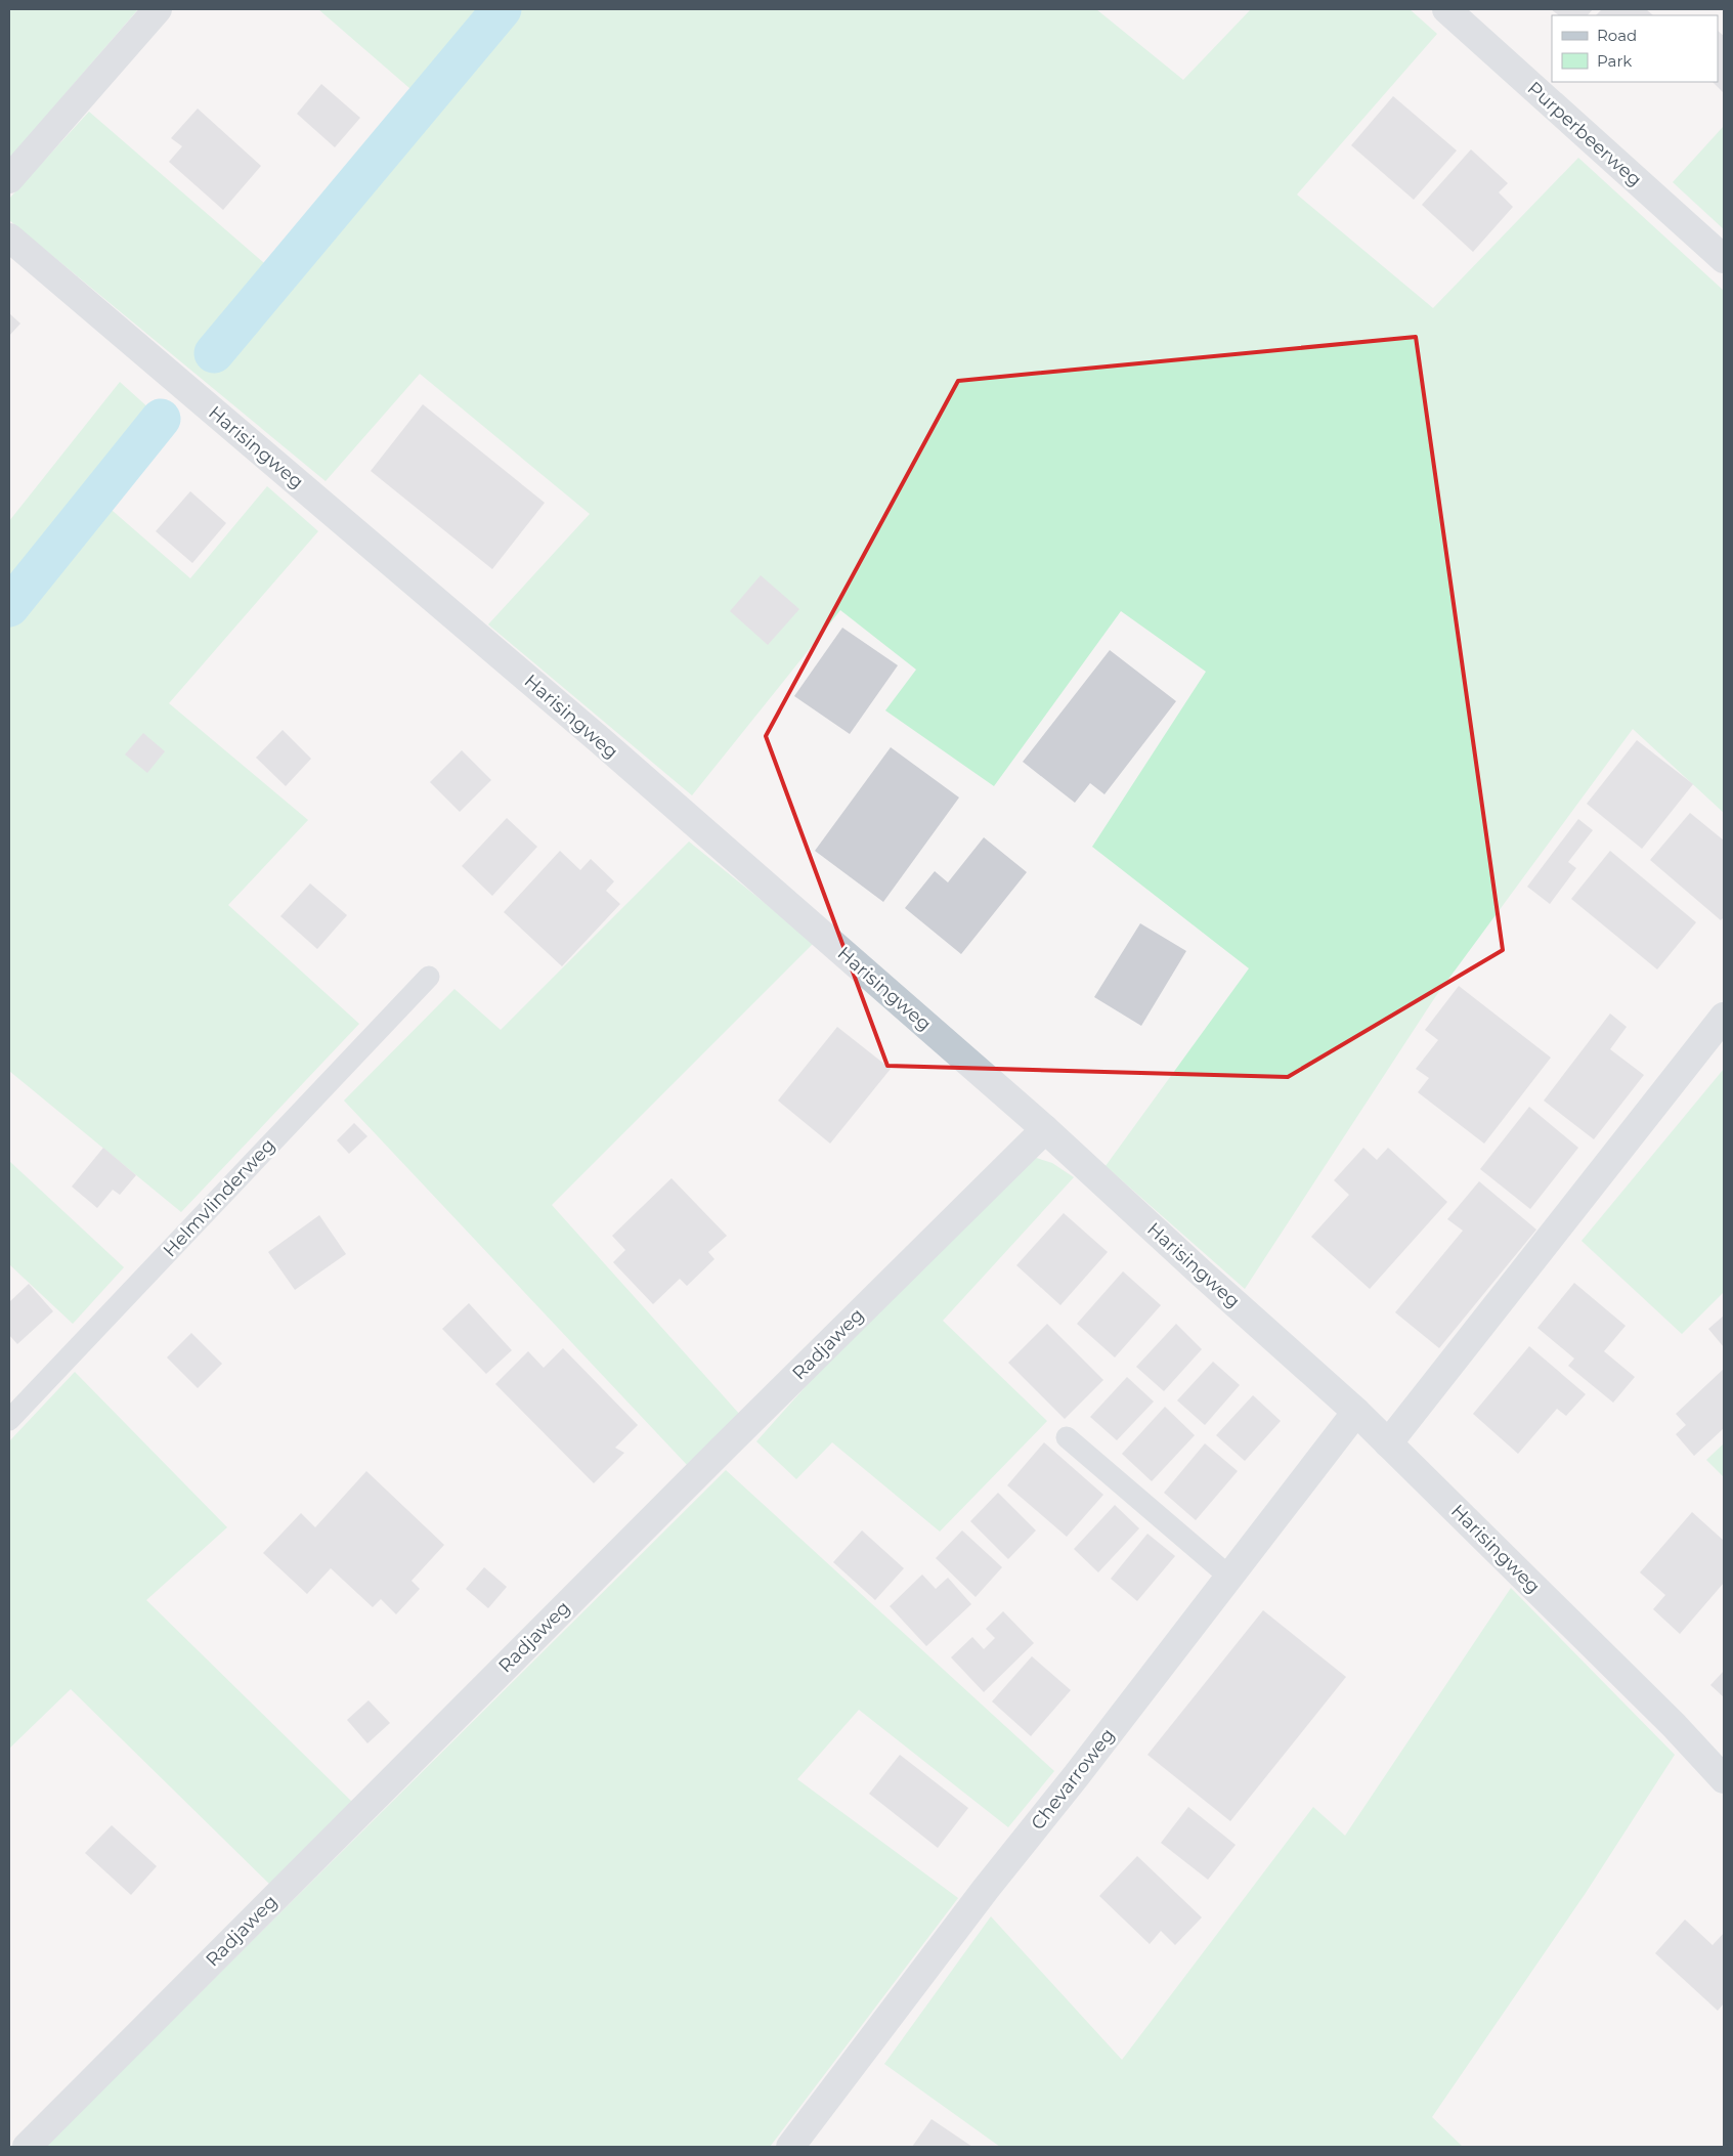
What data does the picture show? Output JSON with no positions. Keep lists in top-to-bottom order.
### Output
{
  "streets": {
    "street": [
      "Purperbeerweg",
      "Harisingweg",
      "Radjaweg",
      "Chevarroweg"
    ],
    "lane": ["Helmvlinderweg"]
  },
  "crossings": [
    ["Harisingweg", "Radjaweg"],
    ["Harisingweg", "Chevarroweg"]
  ],
  "legend": ["Road", "Park"]
}
